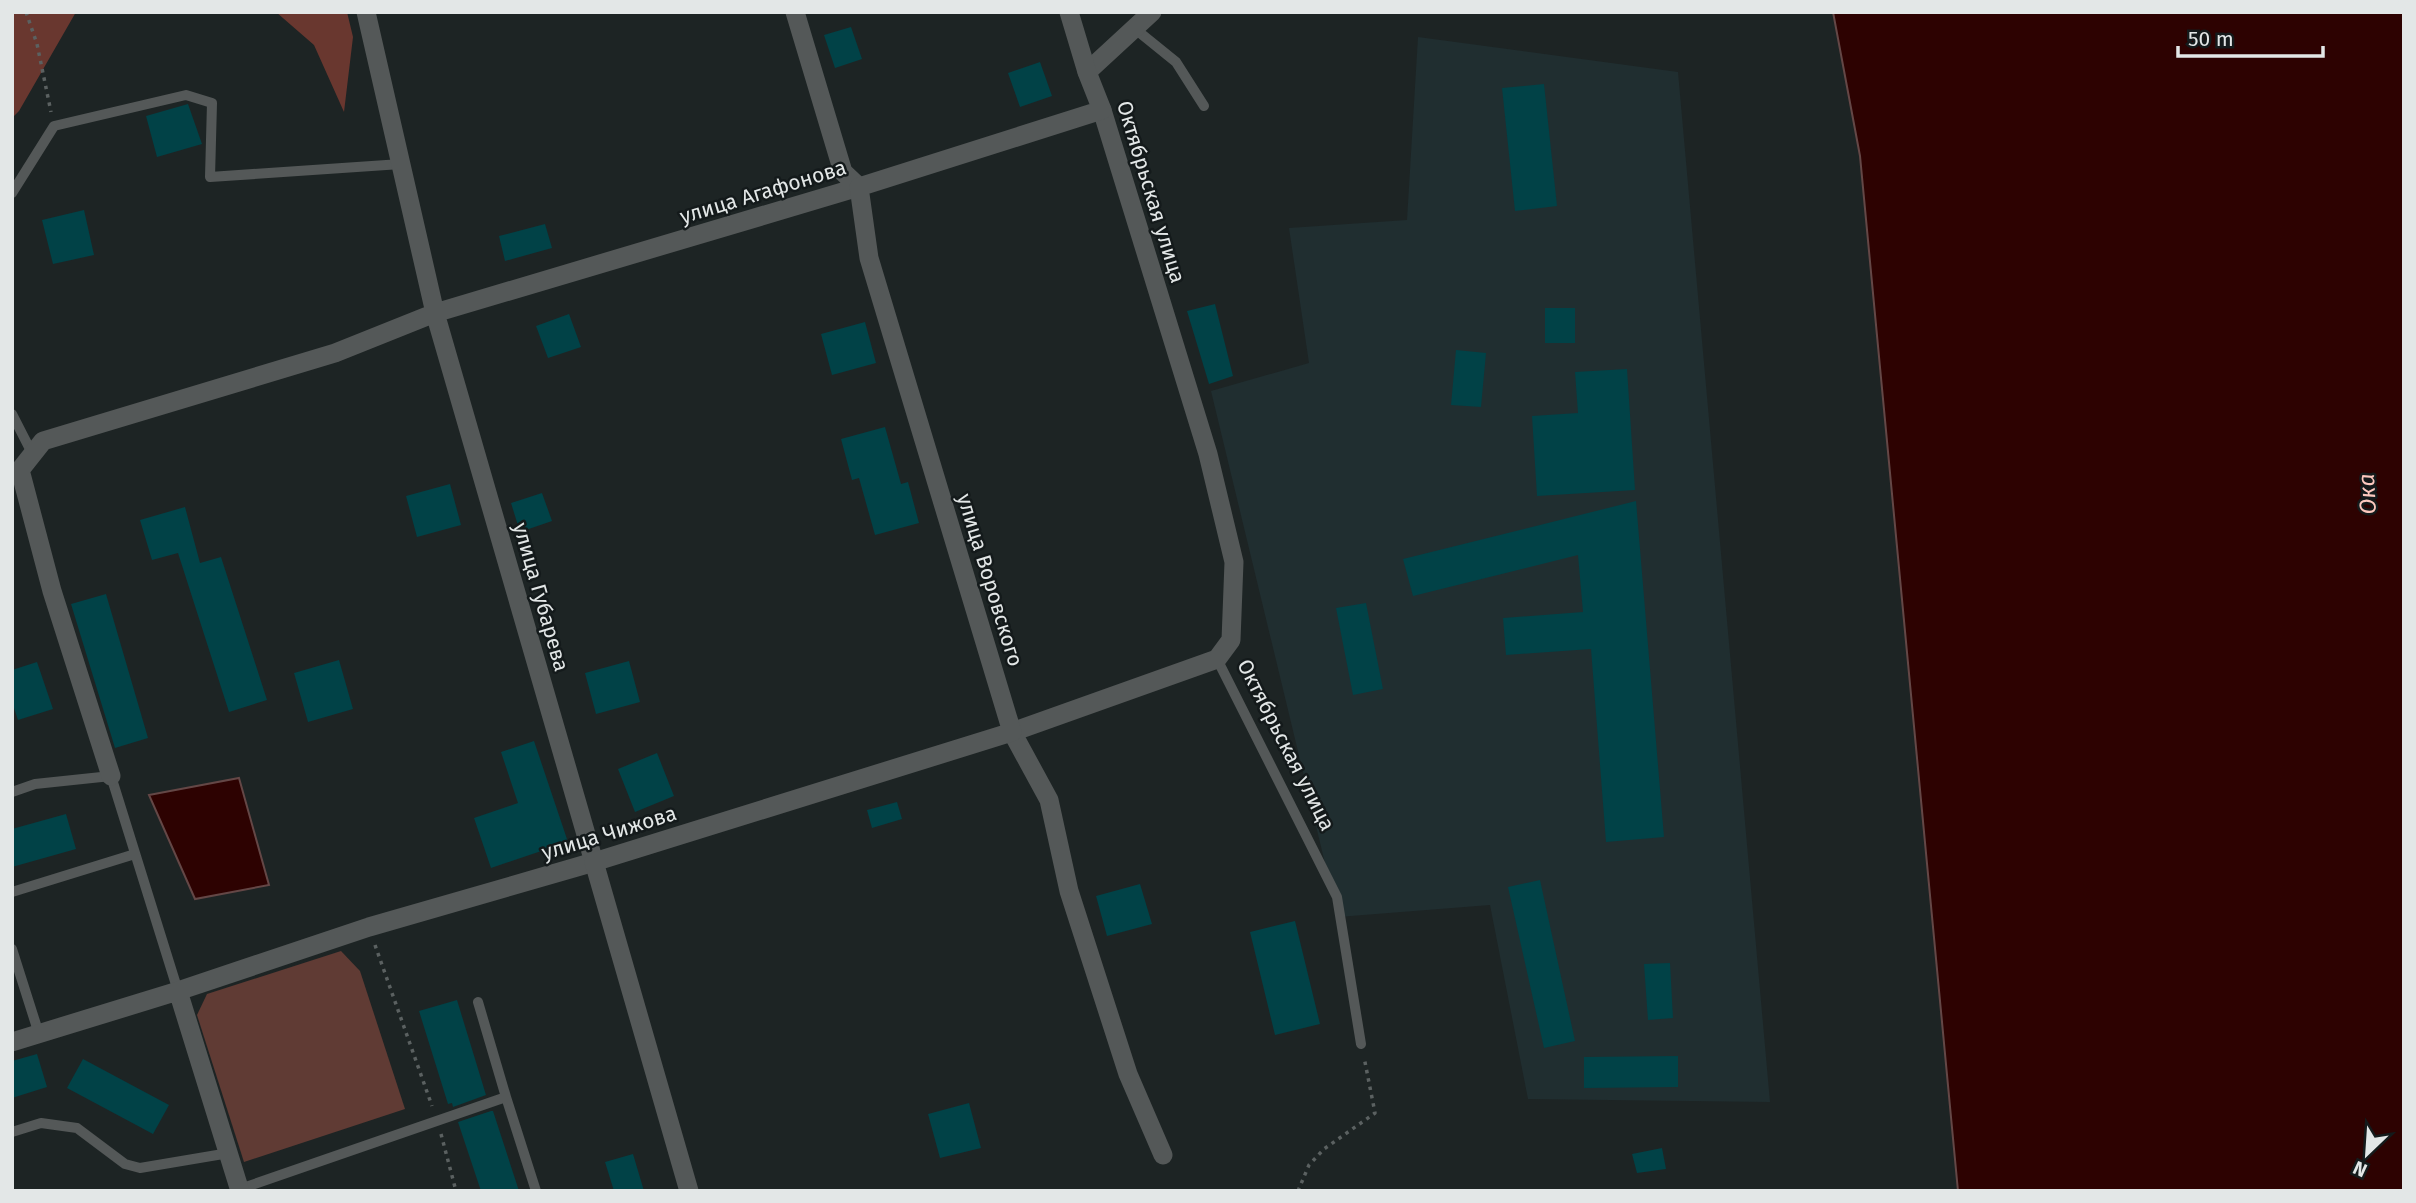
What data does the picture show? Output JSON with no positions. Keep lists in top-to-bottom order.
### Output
{
  "streets": {
    "street": [
      "улица Агафонова",
      "Октябрьская улица",
      "улица Воровского",
      "улица Губарева",
      "улица Чижова"
    ]
  },
  "crossings": [
    ["улица Агафонова", "Октябрьская улица"],
    ["улица Агафонова", "улица Воровского"],
    ["улица Агафонова", "улица Губарева"],
    ["Октябрьская улица", "улица Чижова"],
    ["улица Воровского", "улица Чижова"],
    ["улица Губарева", "улица Чижова"]
  ],
  "water": ["Ока"],
  "scale_bar": "50 m",
  "north": "bottom left"
}
